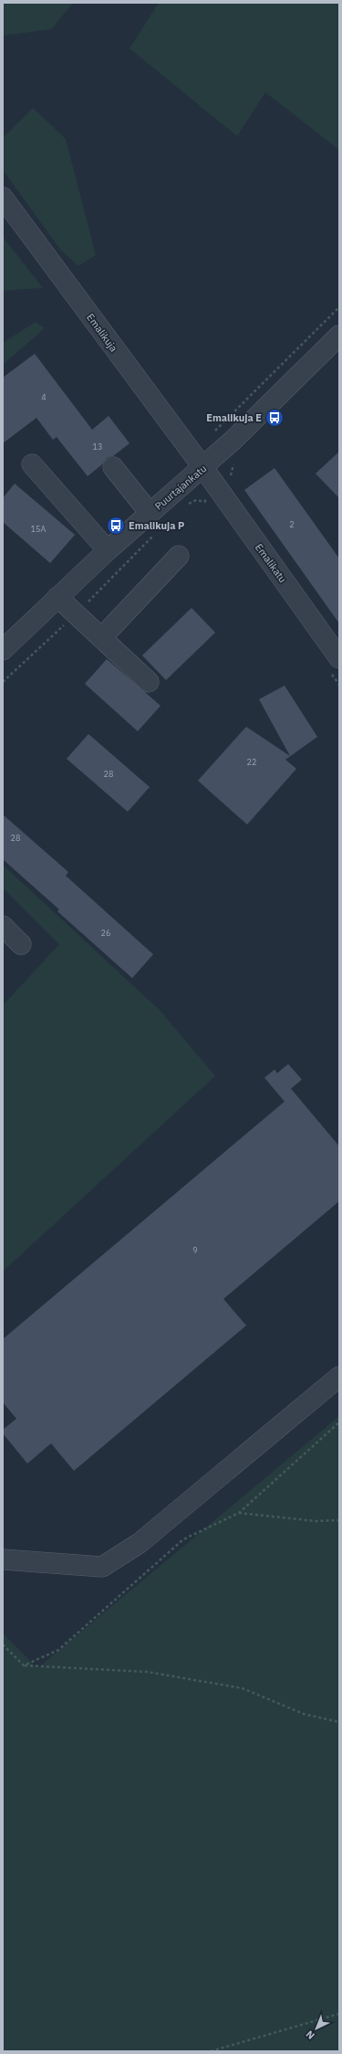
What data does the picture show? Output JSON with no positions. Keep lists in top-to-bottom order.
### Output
{
  "streets": {
    "street": ["Emalikuja", "Puurtajankatu", "Emalikatu"]
  },
  "crossings": [
    ["Emalikuja", "Puurtajankatu"],
    ["Emalikuja", "Emalikatu"],
    ["Puurtajankatu", "Emalikatu"]
  ],
  "places": {
    "bus stop": ["Emalikuja E", "Emalikuja P"]
  },
  "house_numbers": [
    "4",
    "13",
    "2",
    "15A",
    "22",
    "28",
    "28",
    "26",
    "9"
  ],
  "north": "bottom left"
}
